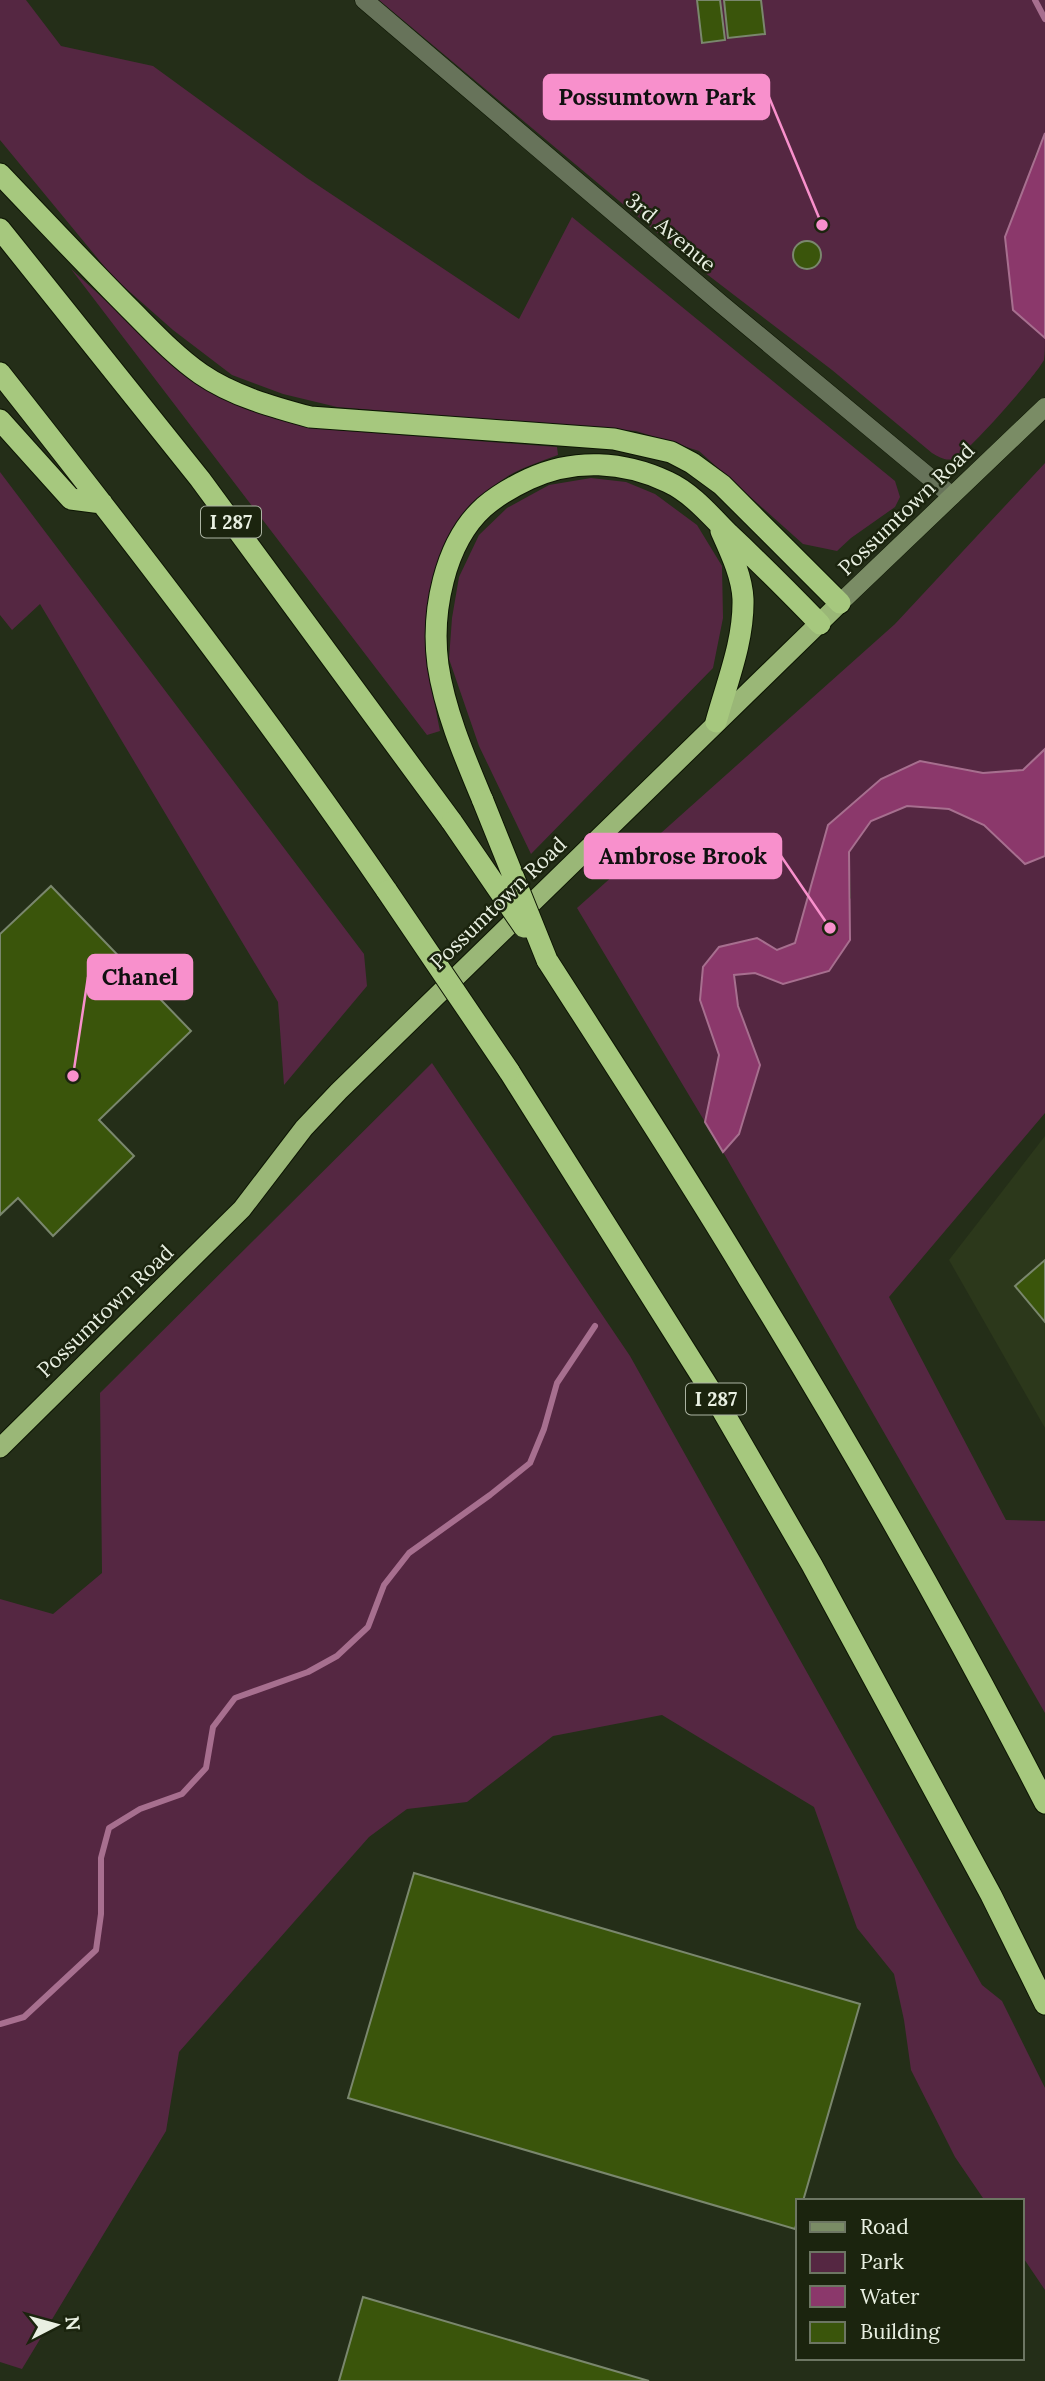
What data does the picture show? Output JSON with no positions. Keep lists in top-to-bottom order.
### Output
{
  "streets": {
    "highway": ["Possumtown Road", "I 287"],
    "street": ["3rd Avenue"]
  },
  "crossings": [
    ["3rd Avenue", "Possumtown Road"]
  ],
  "places": ["Possumtown Park", "Ambrose Brook", "Chanel"],
  "legend": [
    "Road",
    "Park",
    "Water",
    "Building"
  ],
  "north": "right"
}
